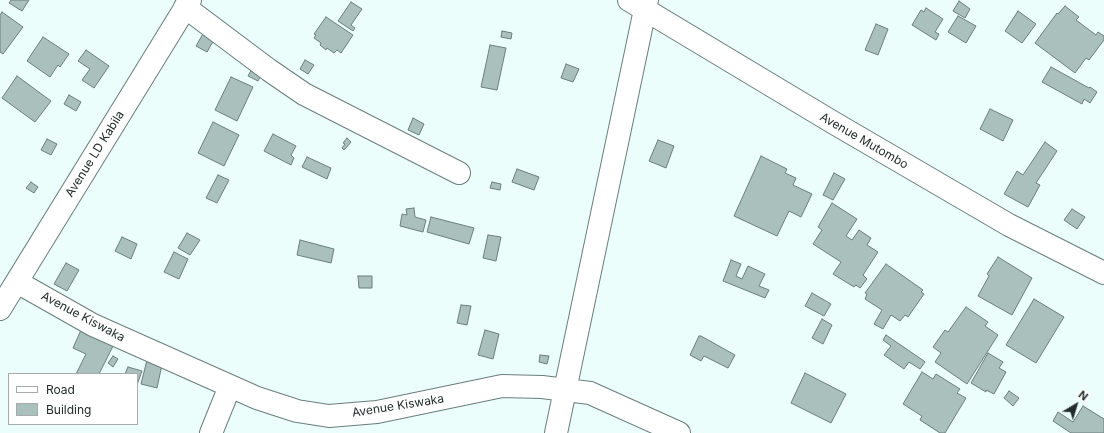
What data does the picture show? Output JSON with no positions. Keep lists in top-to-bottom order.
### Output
{
  "streets": {
    "street": ["Avenue Mutombo", "Avenue LD Kabila", "Avenue Kiswaka"]
  },
  "crossings": [
    ["Avenue LD Kabila", "Avenue Kiswaka"]
  ],
  "legend": ["Road", "Building"],
  "north": "top right"
}
